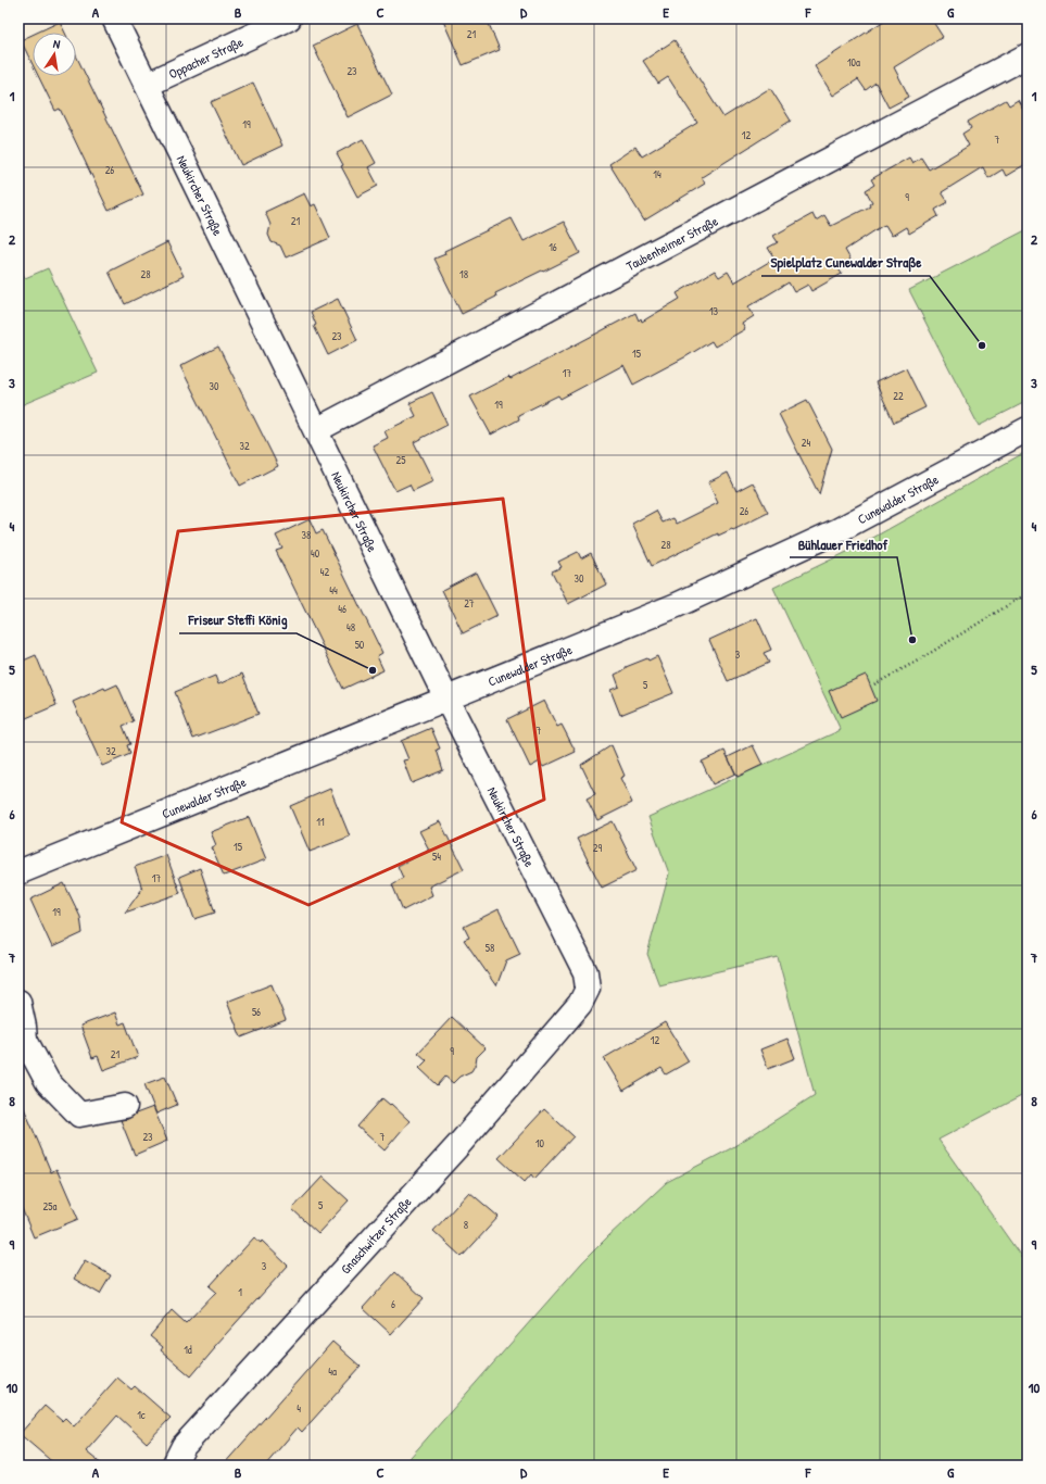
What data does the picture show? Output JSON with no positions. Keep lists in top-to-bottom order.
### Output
{
  "streets": {
    "street": [
      "Oppacher Straße",
      "Neukircher Straße",
      "Taubenheimer Straße",
      "Cunewalder Straße",
      "Gnaschwitzer Straße"
    ]
  },
  "crossings": [
    ["Oppacher Straße", "Neukircher Straße"],
    ["Neukircher Straße", "Taubenheimer Straße"],
    ["Neukircher Straße", "Cunewalder Straße"],
    ["Neukircher Straße", "Gnaschwitzer Straße"]
  ],
  "places": ["Spielplatz Cunewalder Straße", "Bühlauer Friedhof", "Friseur Steffi König"],
  "house_numbers": [
    "21",
    "10a",
    "23",
    "19",
    "12",
    "7",
    "26",
    "14",
    "9",
    "21",
    "16",
    "28",
    "18",
    "13",
    "23",
    "15",
    "17",
    "30",
    "22",
    "19",
    "24",
    "32",
    "25",
    "26",
    "38",
    "28",
    "40",
    "42",
    "30",
    "44",
    "27",
    "46",
    "48",
    "50",
    "3",
    "5",
    "7",
    "32",
    "11",
    "15",
    "29",
    "54",
    "17",
    "19",
    "58",
    "56",
    "12",
    "9",
    "21",
    "23",
    "7",
    "10",
    "5",
    "25a",
    "8",
    "3",
    "1",
    "6",
    "1d",
    "4a",
    "4",
    "1c"
  ],
  "north": "top",
  "grid": {
    "columns": [
      "A",
      "B",
      "C",
      "D",
      "E",
      "F",
      "G"
    ],
    "rows": [
      "1",
      "2",
      "3",
      "4",
      "5",
      "6",
      "7",
      "8",
      "9",
      "10"
    ]
  }
}
